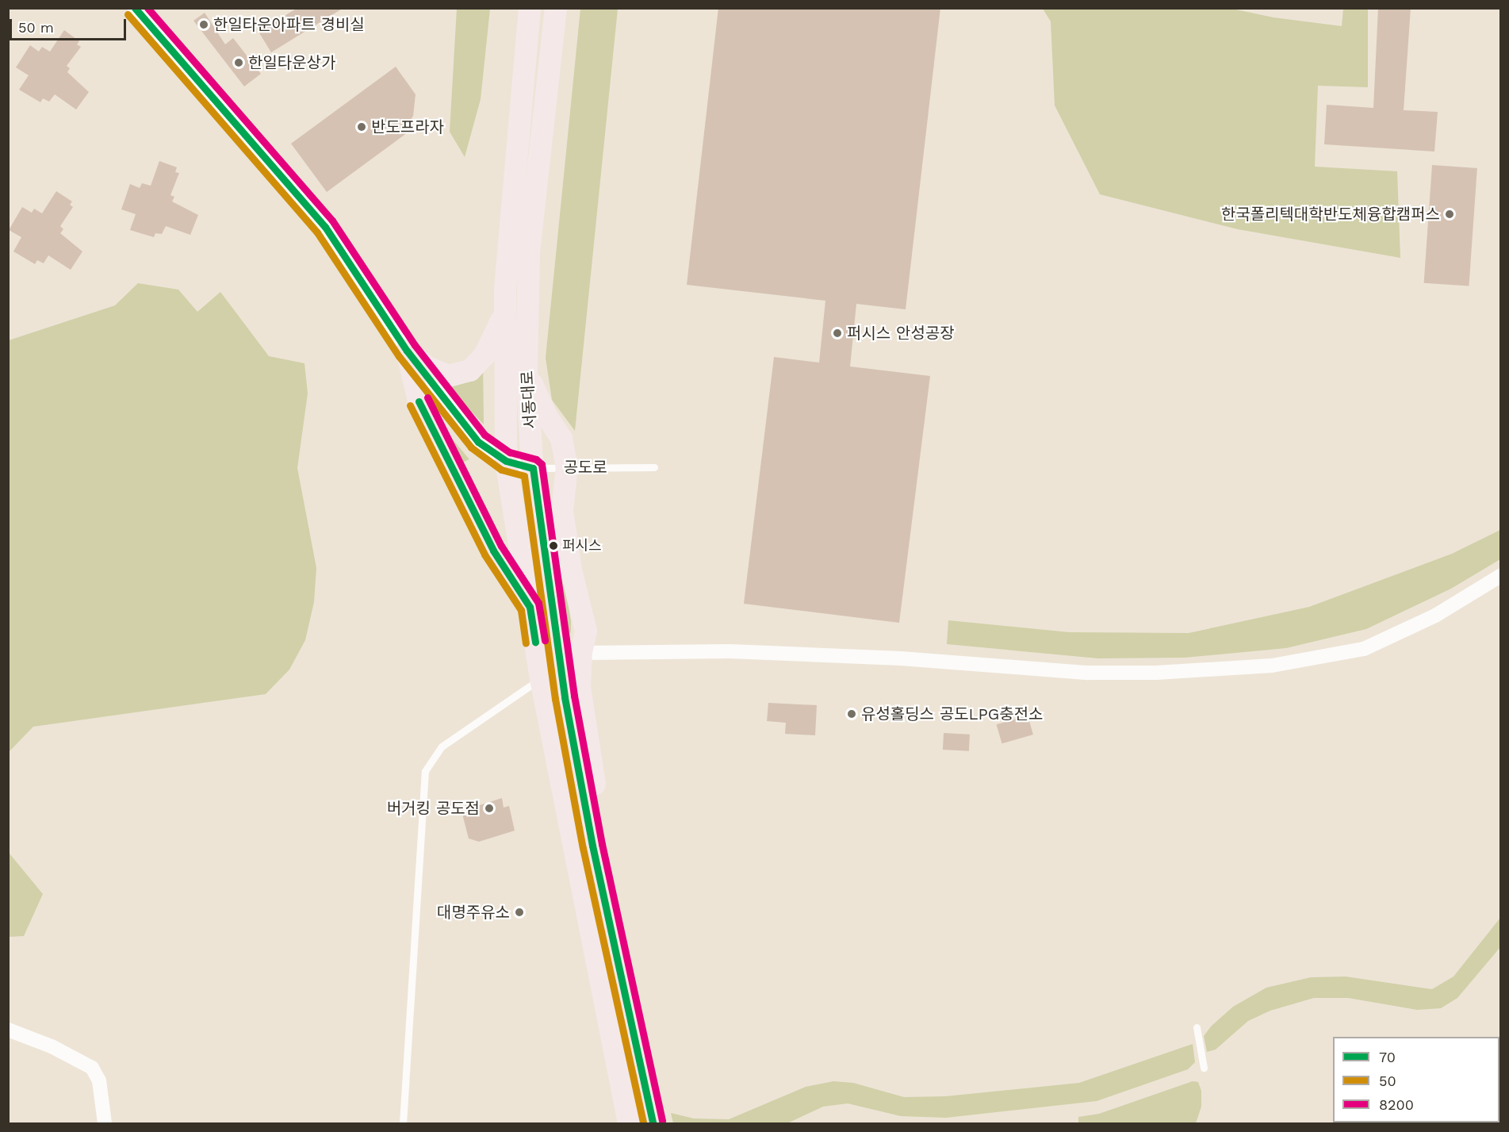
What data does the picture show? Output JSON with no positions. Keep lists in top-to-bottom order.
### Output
{
  "streets": {
    "main road": ["서동대로"],
    "street": ["공도로"]
  },
  "crossings": [
    ["서동대로", "공도로"]
  ],
  "places": [
    "한일타운아파트 경비실",
    "한일타운상가",
    "반도프라자",
    "한국폴리텍대학반도체융합캠퍼스",
    "퍼시스 안성공장",
    "퍼시스",
    "유성홀딩스 공도LPG충전소",
    "버거킹 공도점",
    "대명주유소"
  ],
  "lines": ["transit line 70", "transit line 8200", "transit line 50"],
  "legend": ["70", "50", "8200"],
  "scale_bar": "50 m"
}
